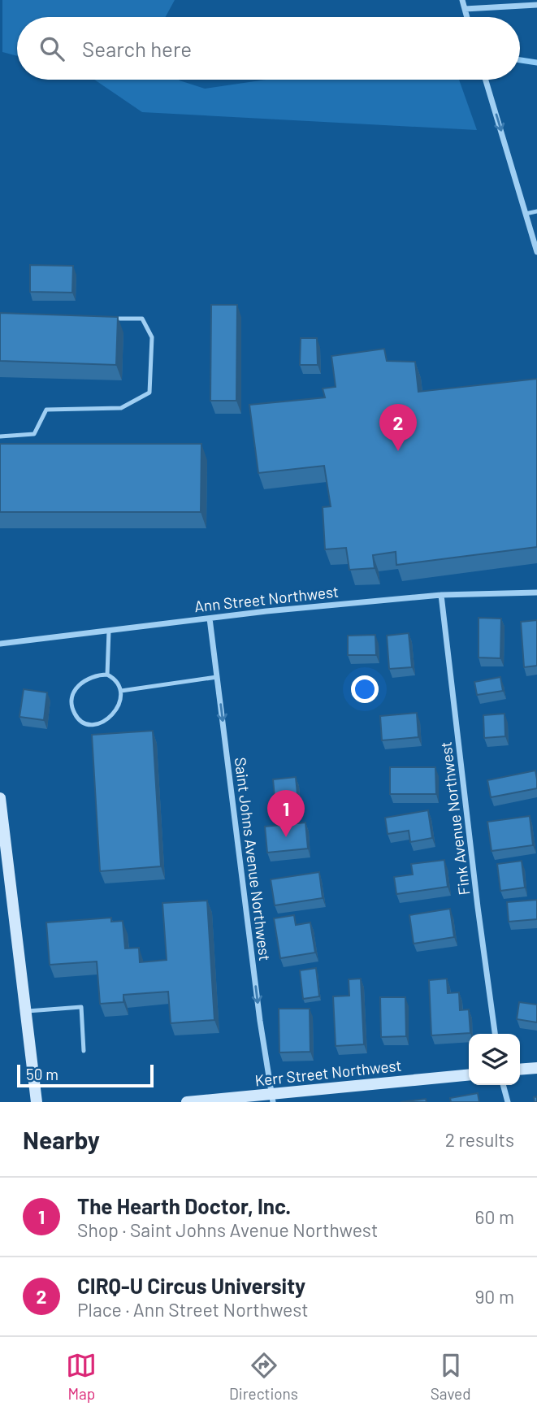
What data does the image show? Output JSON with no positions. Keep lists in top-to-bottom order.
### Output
{
  "streets": {
    "street": [
      "Ann Street Northwest",
      "Fink Avenue Northwest",
      "Saint Johns Avenue Northwest",
      "Kerr Street Northwest"
    ]
  },
  "crossings": [
    ["Ann Street Northwest", "Fink Avenue Northwest"],
    ["Ann Street Northwest", "Saint Johns Avenue Northwest"],
    ["Saint Johns Avenue Northwest", "Kerr Street Northwest"]
  ],
  "one_way": ["Saint Johns Avenue Northwest"],
  "scale_bar": "50 m",
  "page": {
    "search": "Search here",
    "pins": ["2", "1"],
    "scale": "50 m",
    "heading": ["Nearby", "2 results"],
    "list": [
      {
        "mark": "1",
        "name": "The Hearth Doctor, Inc.",
        "note": "Shop · Saint Johns Avenue Northwest",
        "value": "60 m"
      },
      {
        "mark": "2",
        "name": "CIRQ-U Circus University",
        "note": "Place · Ann Street Northwest",
        "value": "90 m"
      }
    ],
    "nav": ["Map", "Directions", "Saved"]
  }
}
